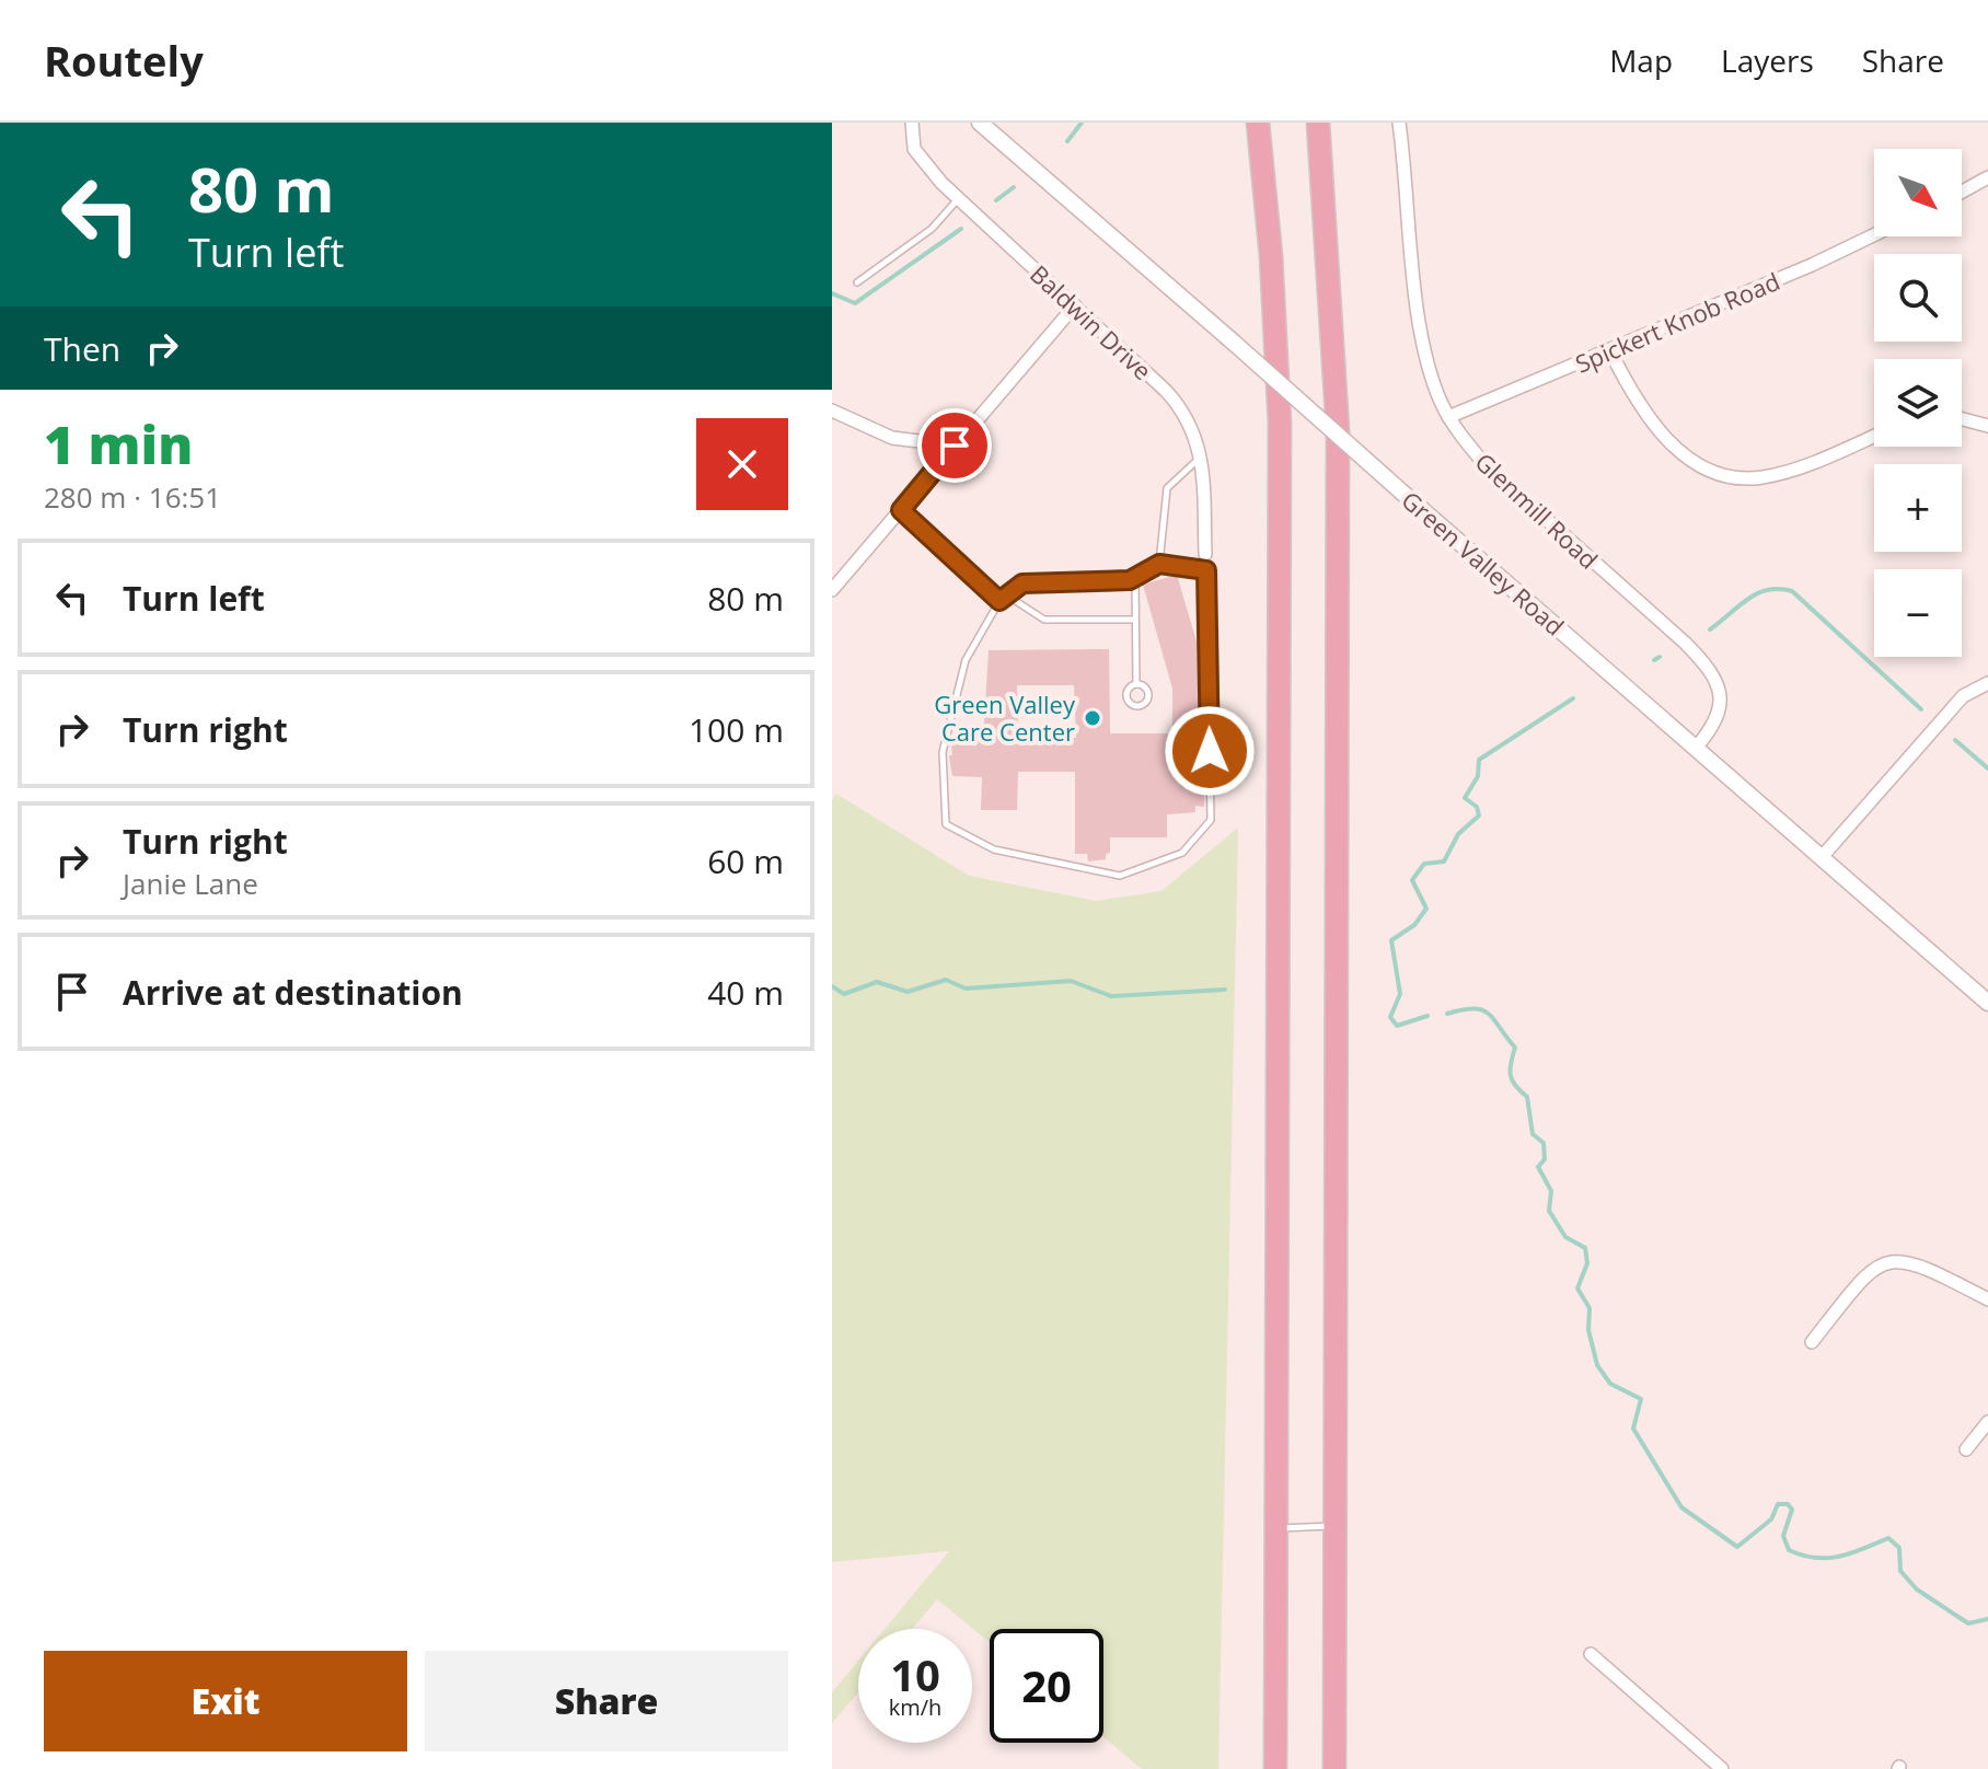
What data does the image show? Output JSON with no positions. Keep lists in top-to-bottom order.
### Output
{
  "streets": {
    "street": [
      "Baldwin Drive",
      "Spickert Knob Road",
      "Glenmill Road",
      "Green Valley Road"
    ]
  },
  "crossings": [
    ["Spickert Knob Road", "Glenmill Road"],
    ["Glenmill Road", "Green Valley Road"]
  ],
  "places": ["Green Valley Care Center"],
  "north": "bottom right",
  "page": {
    "header": "Routely",
    "nav": ["Map", "Layers", "Share"],
    "turn": ["80 m", "Turn left"],
    "map_buttons": ["+", "−"],
    "then": "Then",
    "heading": ["1 min", "280 m · 16:51"],
    "list": [
      {
        "name": "Turn left",
        "value": "80 m"
      },
      {
        "name": "Turn right",
        "value": "100 m"
      },
      {
        "name": "Turn right",
        "note": "Janie Lane",
        "value": "60 m"
      },
      {
        "name": "Arrive at destination",
        "value": "40 m"
      }
    ],
    "speed": "10 km/h",
    "limit": "20",
    "buttons": ["Exit", "Share"]
  }
}
